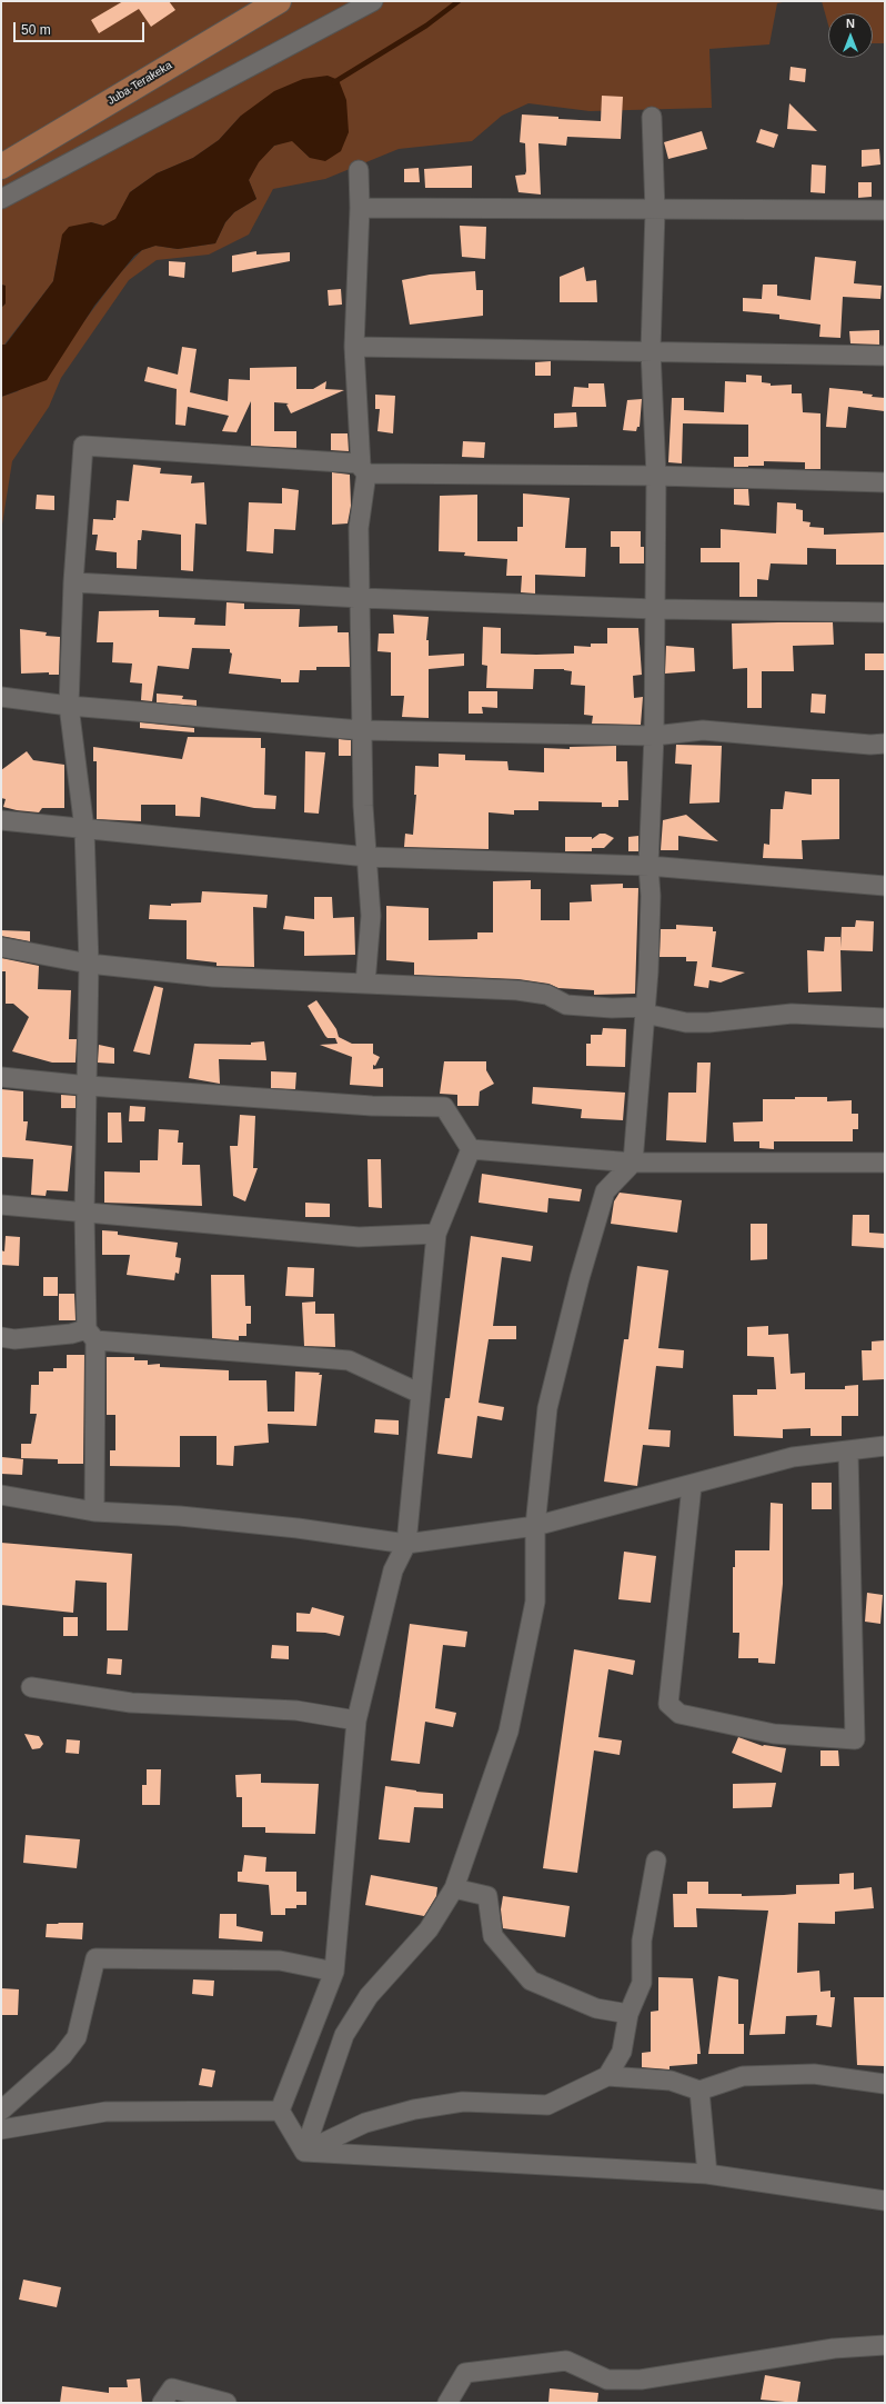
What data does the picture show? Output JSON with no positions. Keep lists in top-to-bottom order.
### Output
{
  "streets": {
    "main road": ["Juba-Terakeka"]
  },
  "scale_bar": "50 m",
  "north": "top"
}
